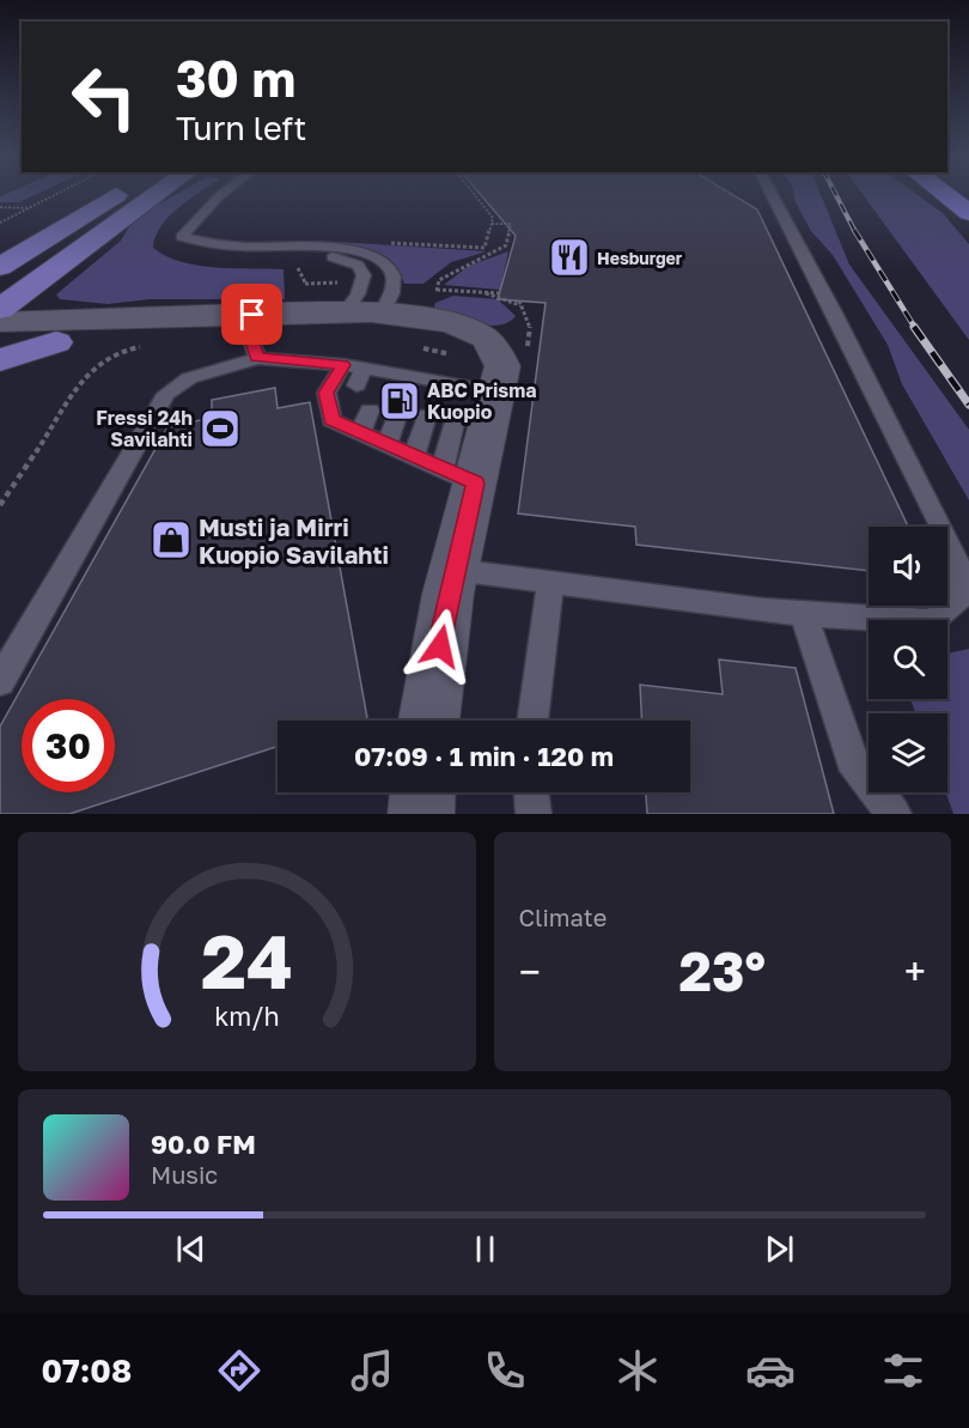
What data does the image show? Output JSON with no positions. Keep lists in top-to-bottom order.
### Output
{
  "places": {
    "restaurant": ["Hesburger"],
    "fuel station": ["ABC Prisma Kuopio"],
    "sports": ["Fressi 24h Savilahti"],
    "shop": ["Musti ja Mirri Kuopio Savilahti"]
  },
  "page": {
    "turn": ["30 m", "Turn left"],
    "limit": "30",
    "trip": "07:09 · 1 min · 120 m",
    "tile": "Climate",
    "heat": ["−", "23°", "+"],
    "song": ["90.0 FM", "Music"],
    "tabs": "07:08",
    "gauge": ["24", "km/h"]
  }
}
